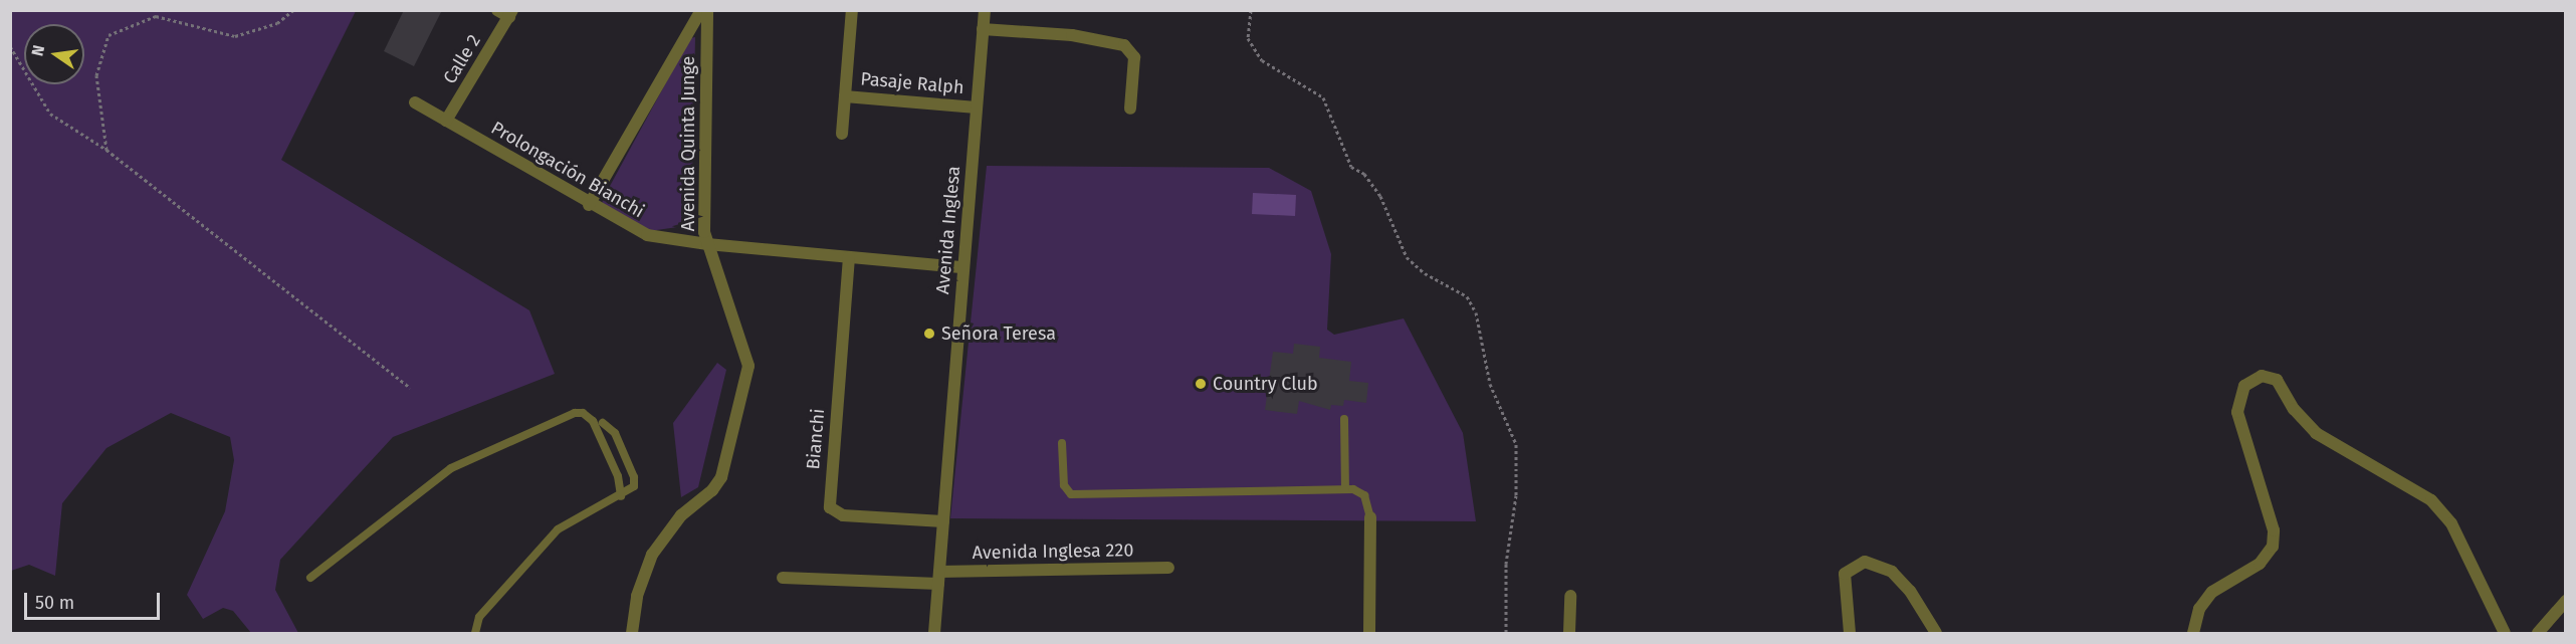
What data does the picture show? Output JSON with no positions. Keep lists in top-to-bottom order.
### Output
{
  "streets": {
    "street": [
      "Calle 2",
      "Pasaje Ralph",
      "Avenida Quinta Junge",
      "Prolongación Bianchi",
      "Avenida Inglesa",
      "Bianchi",
      "Avenida Inglesa 220"
    ]
  },
  "crossings": [
    ["Calle 2", "Prolongación Bianchi"],
    ["Pasaje Ralph", "Avenida Inglesa"],
    ["Avenida Quinta Junge", "Prolongación Bianchi"],
    ["Prolongación Bianchi", "Avenida Inglesa"],
    ["Prolongación Bianchi", "Bianchi"],
    ["Avenida Inglesa", "Bianchi"],
    ["Avenida Inglesa", "Avenida Inglesa 220"]
  ],
  "places": ["Señora Teresa", "Country Club"],
  "scale_bar": "50 m",
  "north": "left"
}
